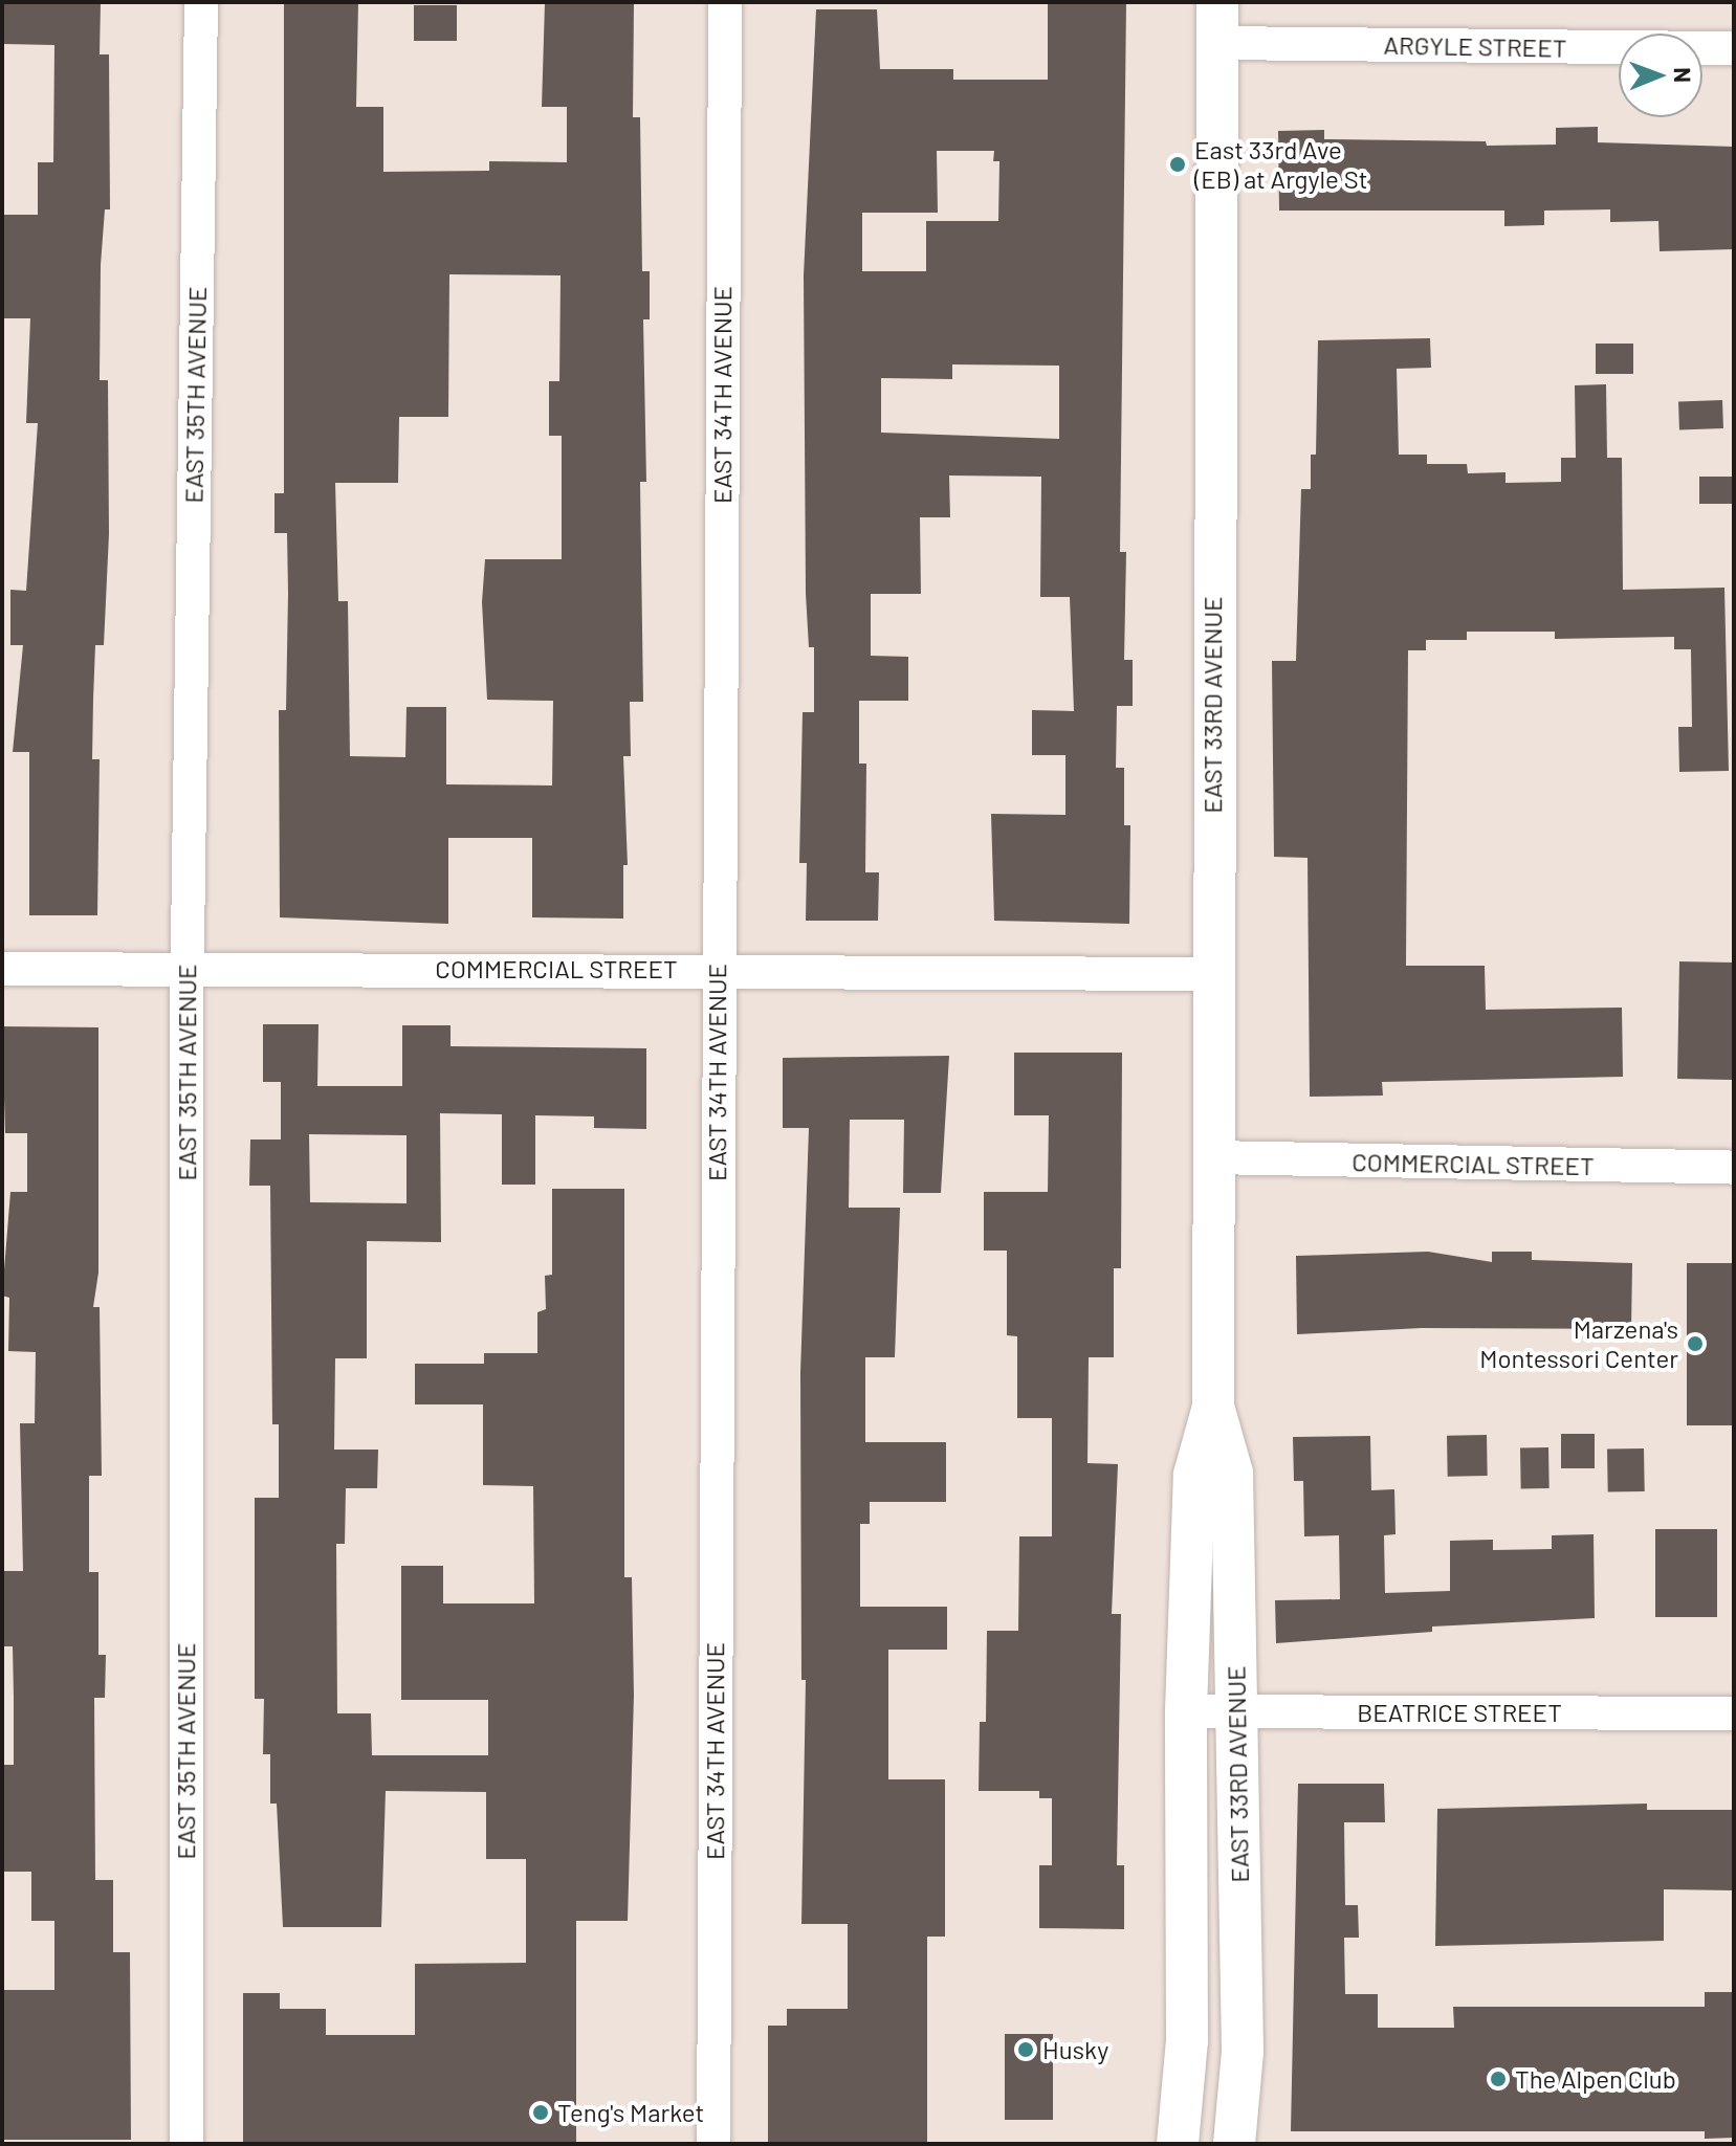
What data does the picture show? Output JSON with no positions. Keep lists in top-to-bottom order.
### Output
{
  "streets": {
    "street": [
      "ARGYLE STREET",
      "EAST 35TH AVENUE",
      "EAST 34TH AVENUE",
      "EAST 33RD AVENUE",
      "COMMERCIAL STREET",
      "BEATRICE STREET"
    ]
  },
  "crossings": [
    ["ARGYLE STREET", "EAST 33RD AVENUE"],
    ["EAST 35TH AVENUE", "COMMERCIAL STREET"],
    ["EAST 34TH AVENUE", "COMMERCIAL STREET"],
    ["EAST 33RD AVENUE", "COMMERCIAL STREET"],
    ["EAST 33RD AVENUE", "BEATRICE STREET"]
  ],
  "places": [
    "East 33rd Ave (EB) at Argyle St",
    "Marzena's Montessori Center",
    "Husky",
    "The Alpen Club",
    "Teng's Market"
  ],
  "north": "right"
}
